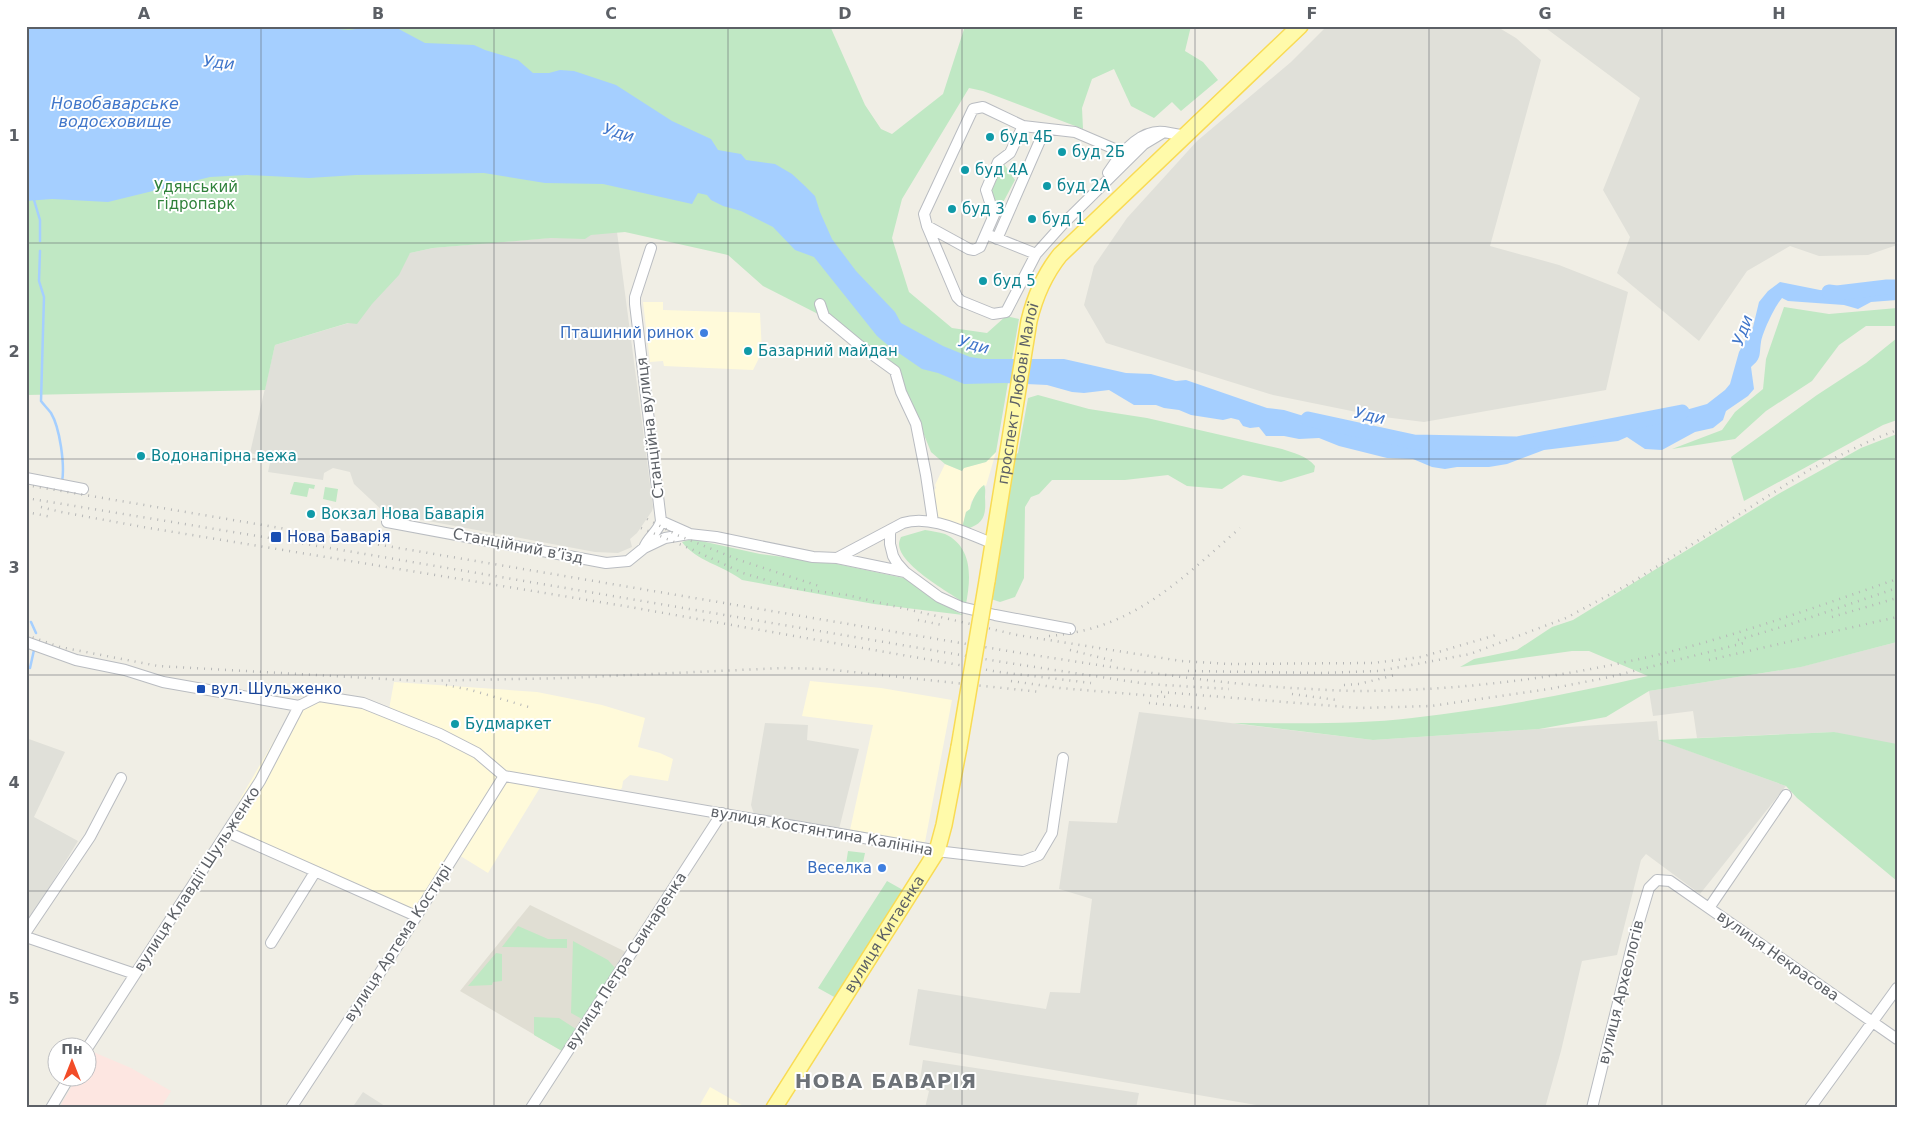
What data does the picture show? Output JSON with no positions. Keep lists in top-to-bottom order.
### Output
{
  "streets": {
    "main road": ["проспект Любові Малої", "вулиця Китаєнка"],
    "street": [
      "Станційна вулиця",
      "Станційний в’їзд",
      "вулиця Костянтина Калініна",
      "вулиця Клавдії Шульженко",
      "вулиця Артема Костирі",
      "вулиця Некрасова",
      "вулиця Петра Свинаренка",
      "вулиця Археологів"
    ]
  },
  "crossings": [
    ["проспект Любові Малої", "вулиця Китаєнка"],
    ["Станційна вулиця", "Станційний в’їзд"],
    ["вулиця Костянтина Калініна", "вулиця Китаєнка"],
    ["вулиця Костянтина Калініна", "вулиця Артема Костирі"],
    ["вулиця Костянтина Калініна", "вулиця Петра Свинаренка"],
    ["вулиця Некрасова", "вулиця Археологів"]
  ],
  "districts": ["НОВА БАВАРІЯ"],
  "water": ["Уди", "Новобаварське водосховище"],
  "parks": ["Удянський гідропарк"],
  "places": {
    "other": [
      "буд 4Б",
      "буд 2Б",
      "буд 4А",
      "буд 2А",
      "буд 3",
      "буд 1",
      "буд 5",
      "Пташиний ринок",
      "Базарний майдан",
      "Водонапірна вежа",
      "Вокзал Нова Баварія",
      "Будмаркет",
      "Веселка"
    ],
    "transit": ["Нова Баварія", "вул. Шульженко"]
  },
  "north": "top",
  "grid": {
    "columns": [
      "A",
      "B",
      "C",
      "D",
      "E",
      "F",
      "G",
      "H"
    ],
    "rows": [
      "1",
      "2",
      "3",
      "4",
      "5"
    ]
  }
}
